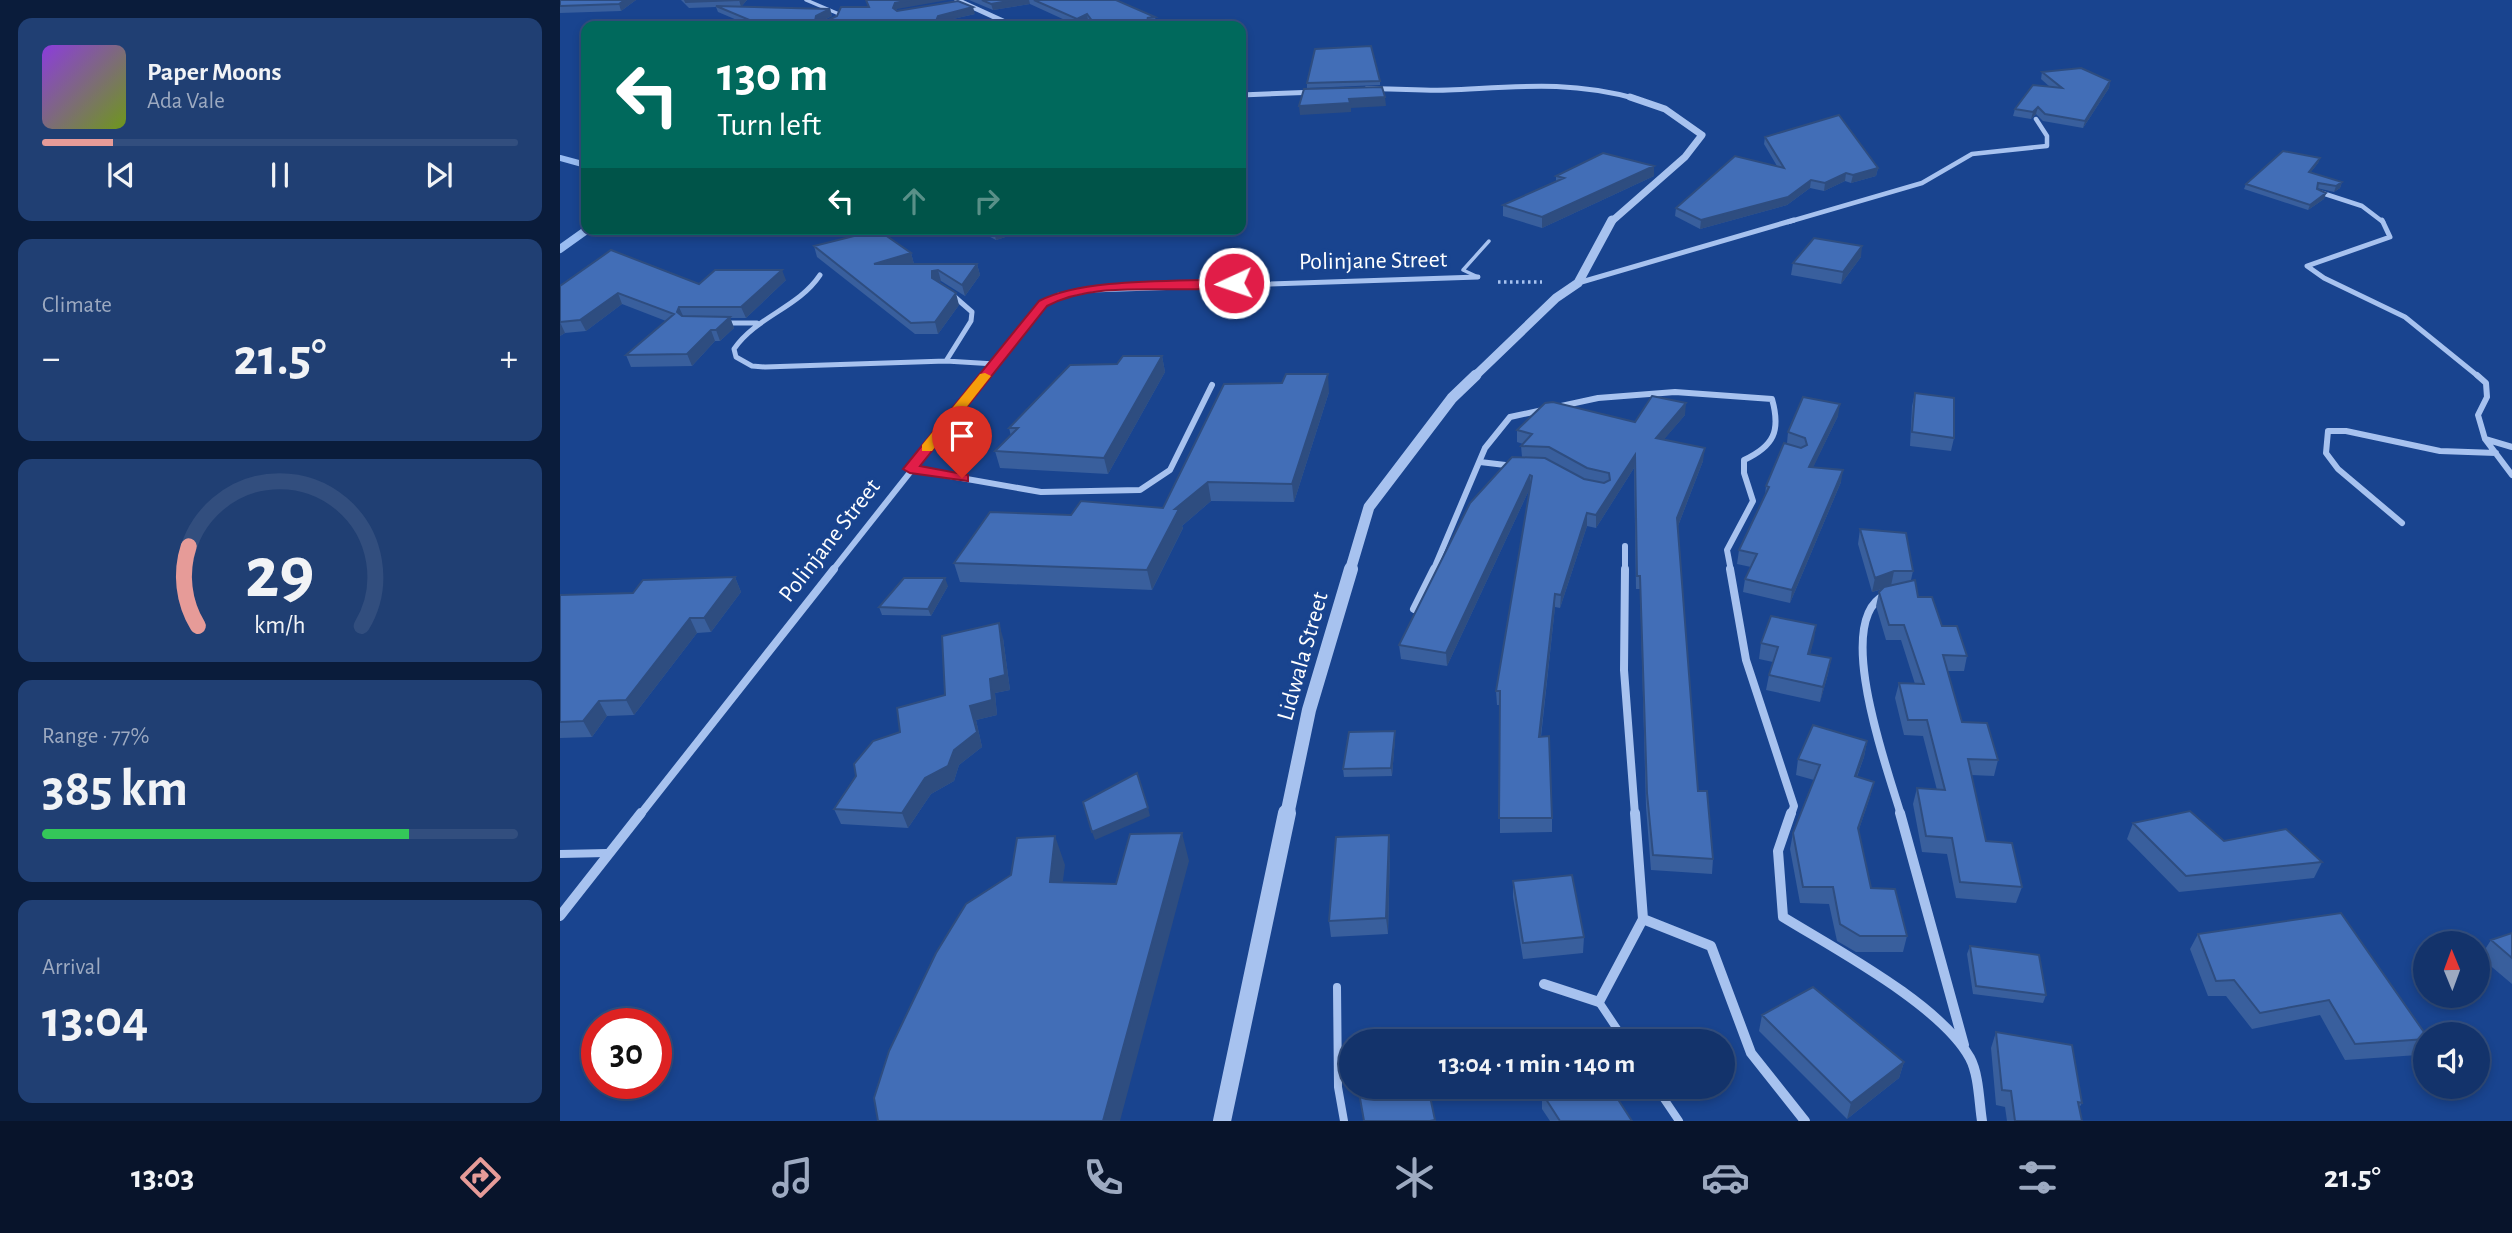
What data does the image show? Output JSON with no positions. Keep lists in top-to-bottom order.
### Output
{
  "streets": {
    "street": ["Polinjane Street", "Lidwala Street"]
  },
  "north": "top",
  "page": {
    "turn": ["130 m", "Turn left"],
    "song": ["Paper Moons", "Ada Vale"],
    "tile": [
      "Climate",
      ["Range · 77%", "385 km"],
      ["Arrival", "13:04"]
    ],
    "heat": ["−", "21.5°", "+"],
    "limit": "30",
    "trip": "13:04 · 1 min · 140 m",
    "tabs": ["13:03", "21.5°"],
    "gauge": ["29", "km/h"]
  }
}
